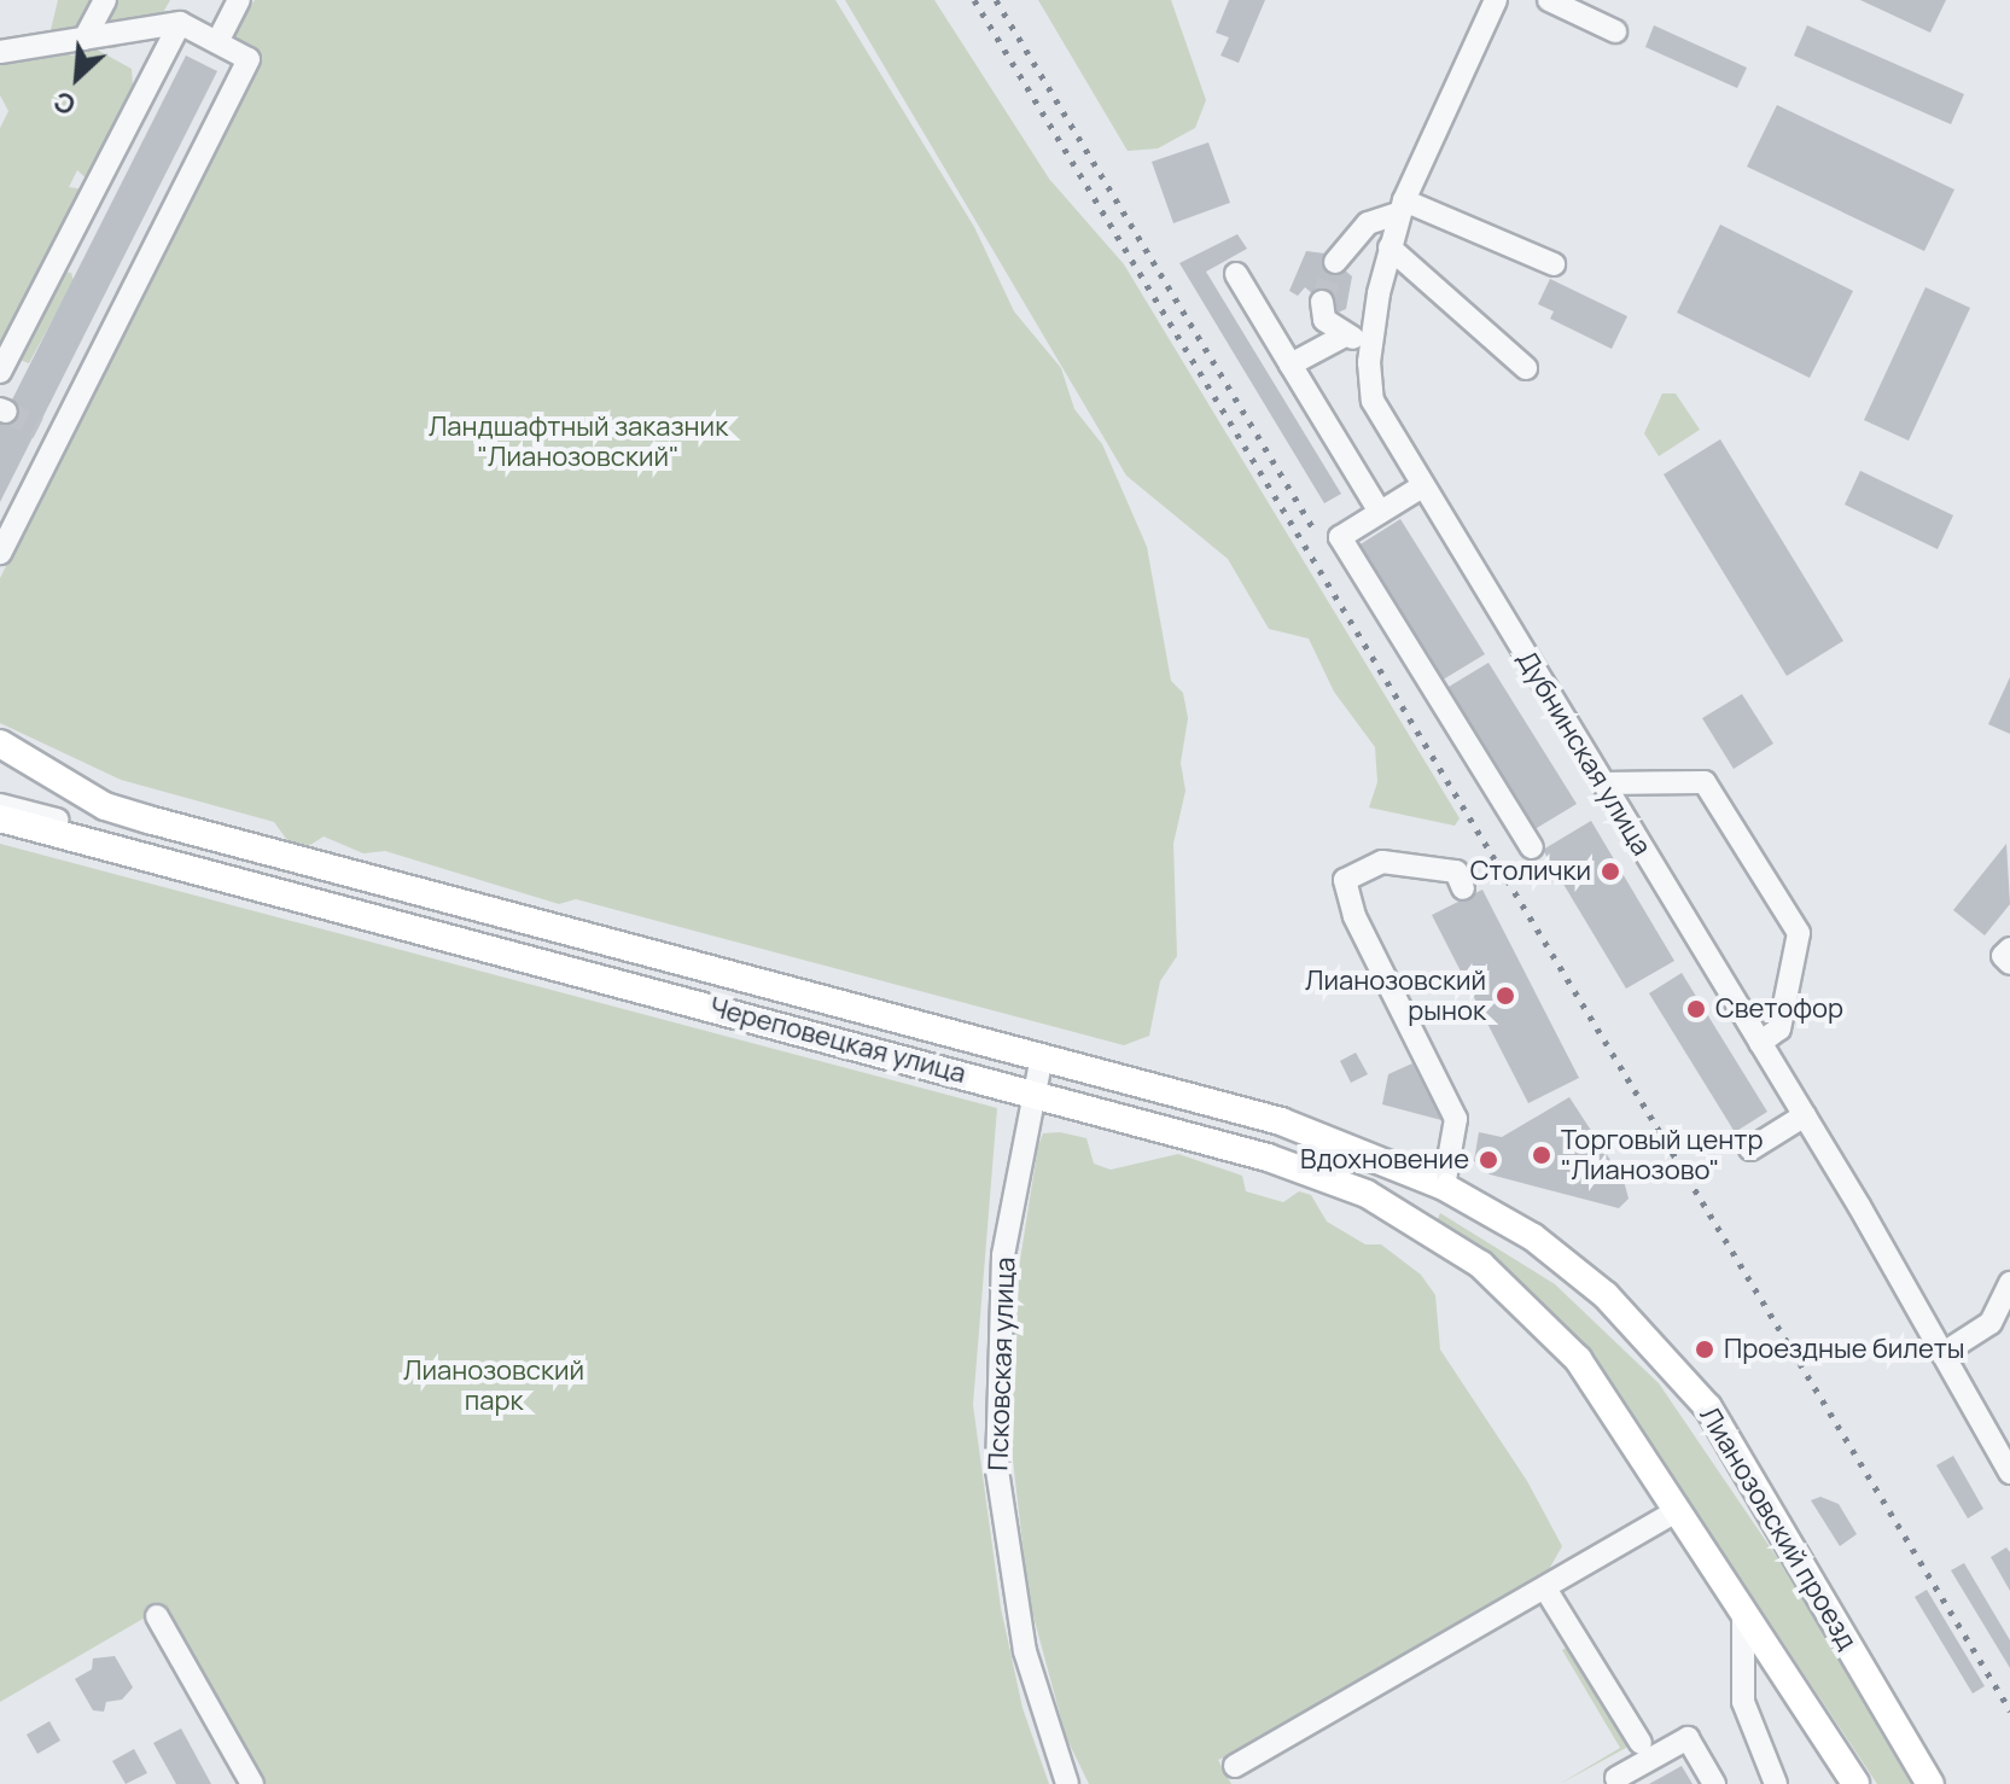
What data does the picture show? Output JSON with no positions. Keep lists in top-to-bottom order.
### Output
{
  "streets": {
    "main road": ["Череповецкая улица", "Лианозовский проезд"],
    "street": ["Дубнинская улица", "Псковская улица"]
  },
  "crossings": [
    ["Череповецкая улица", "Псковская улица"],
    ["Череповецкая улица", "Лианозовский проезд"]
  ],
  "parks": ["Ландшафтный заказник \"Лианозовский\"", "Лианозовский парк"],
  "places": [
    "Столички",
    "Лианозовский рынок",
    "Светофор",
    "Торговый центр \"Лианозово\"",
    "Вдохновение",
    "Проездные билеты"
  ],
  "north": "bottom left"
}
